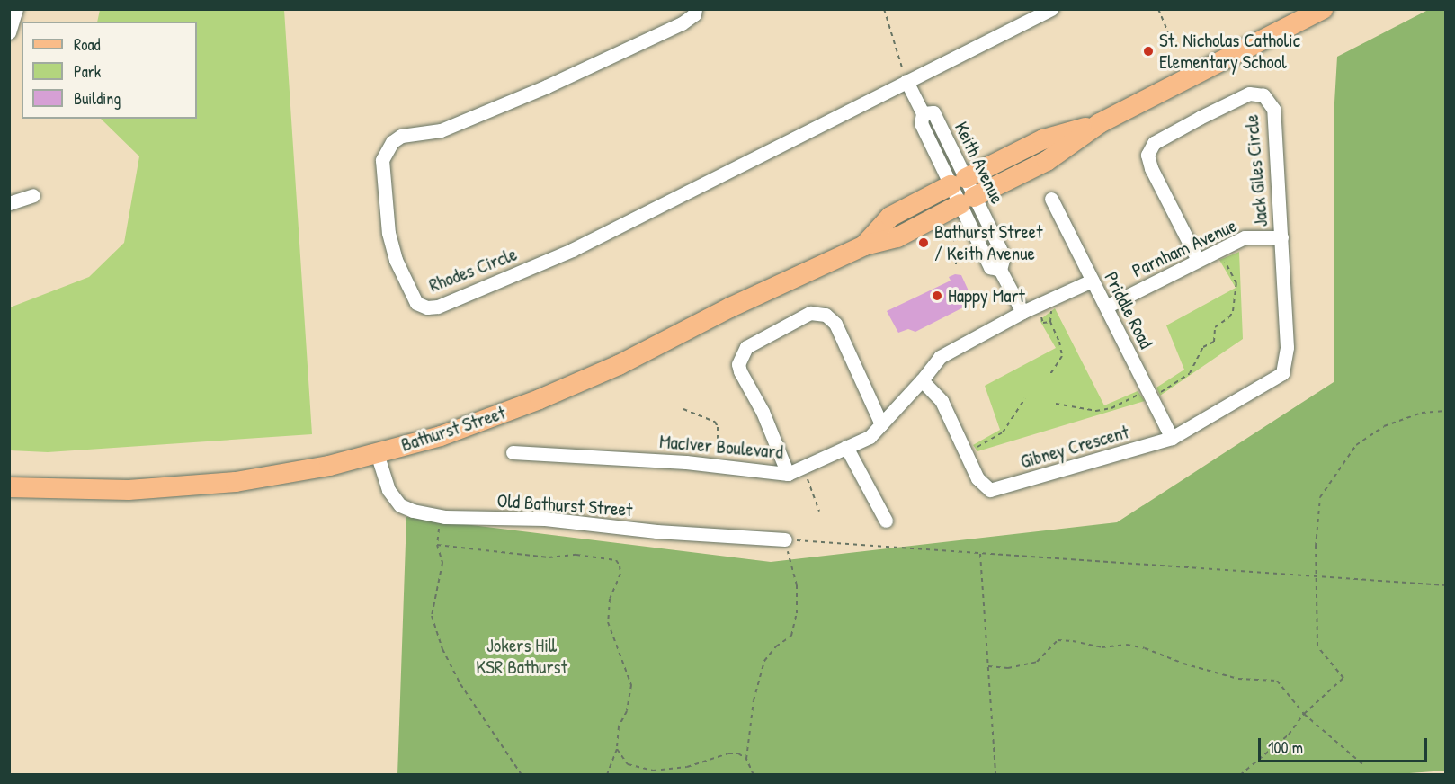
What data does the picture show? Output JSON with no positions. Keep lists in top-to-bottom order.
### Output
{
  "streets": {
    "main road": ["Bathurst Street"],
    "street": [
      "Keith Avenue",
      "Jack Giles Circle",
      "Parnham Avenue",
      "Rhodes Circle",
      "Priddle Road",
      "MacIver Boulevard",
      "Gibney Crescent",
      "Old Bathurst Street"
    ]
  },
  "crossings": [
    ["Keith Avenue", "Rhodes Circle"],
    ["Keith Avenue", "Bathurst Street"],
    ["Keith Avenue", "MacIver Boulevard"],
    ["Jack Giles Circle", "Parnham Avenue"],
    ["Parnham Avenue", "Priddle Road"],
    ["Priddle Road", "MacIver Boulevard"],
    ["Priddle Road", "Gibney Crescent"],
    ["Bathurst Street", "Old Bathurst Street"],
    ["MacIver Boulevard", "Gibney Crescent"]
  ],
  "parks": ["Jokers Hill KSR Bathurst"],
  "places": ["St. Nicholas Catholic Elementary School", "Bathurst Street / Keith Avenue", "Happy Mart"],
  "legend": ["Road", "Park", "Building"],
  "scale_bar": "100 m"
}
